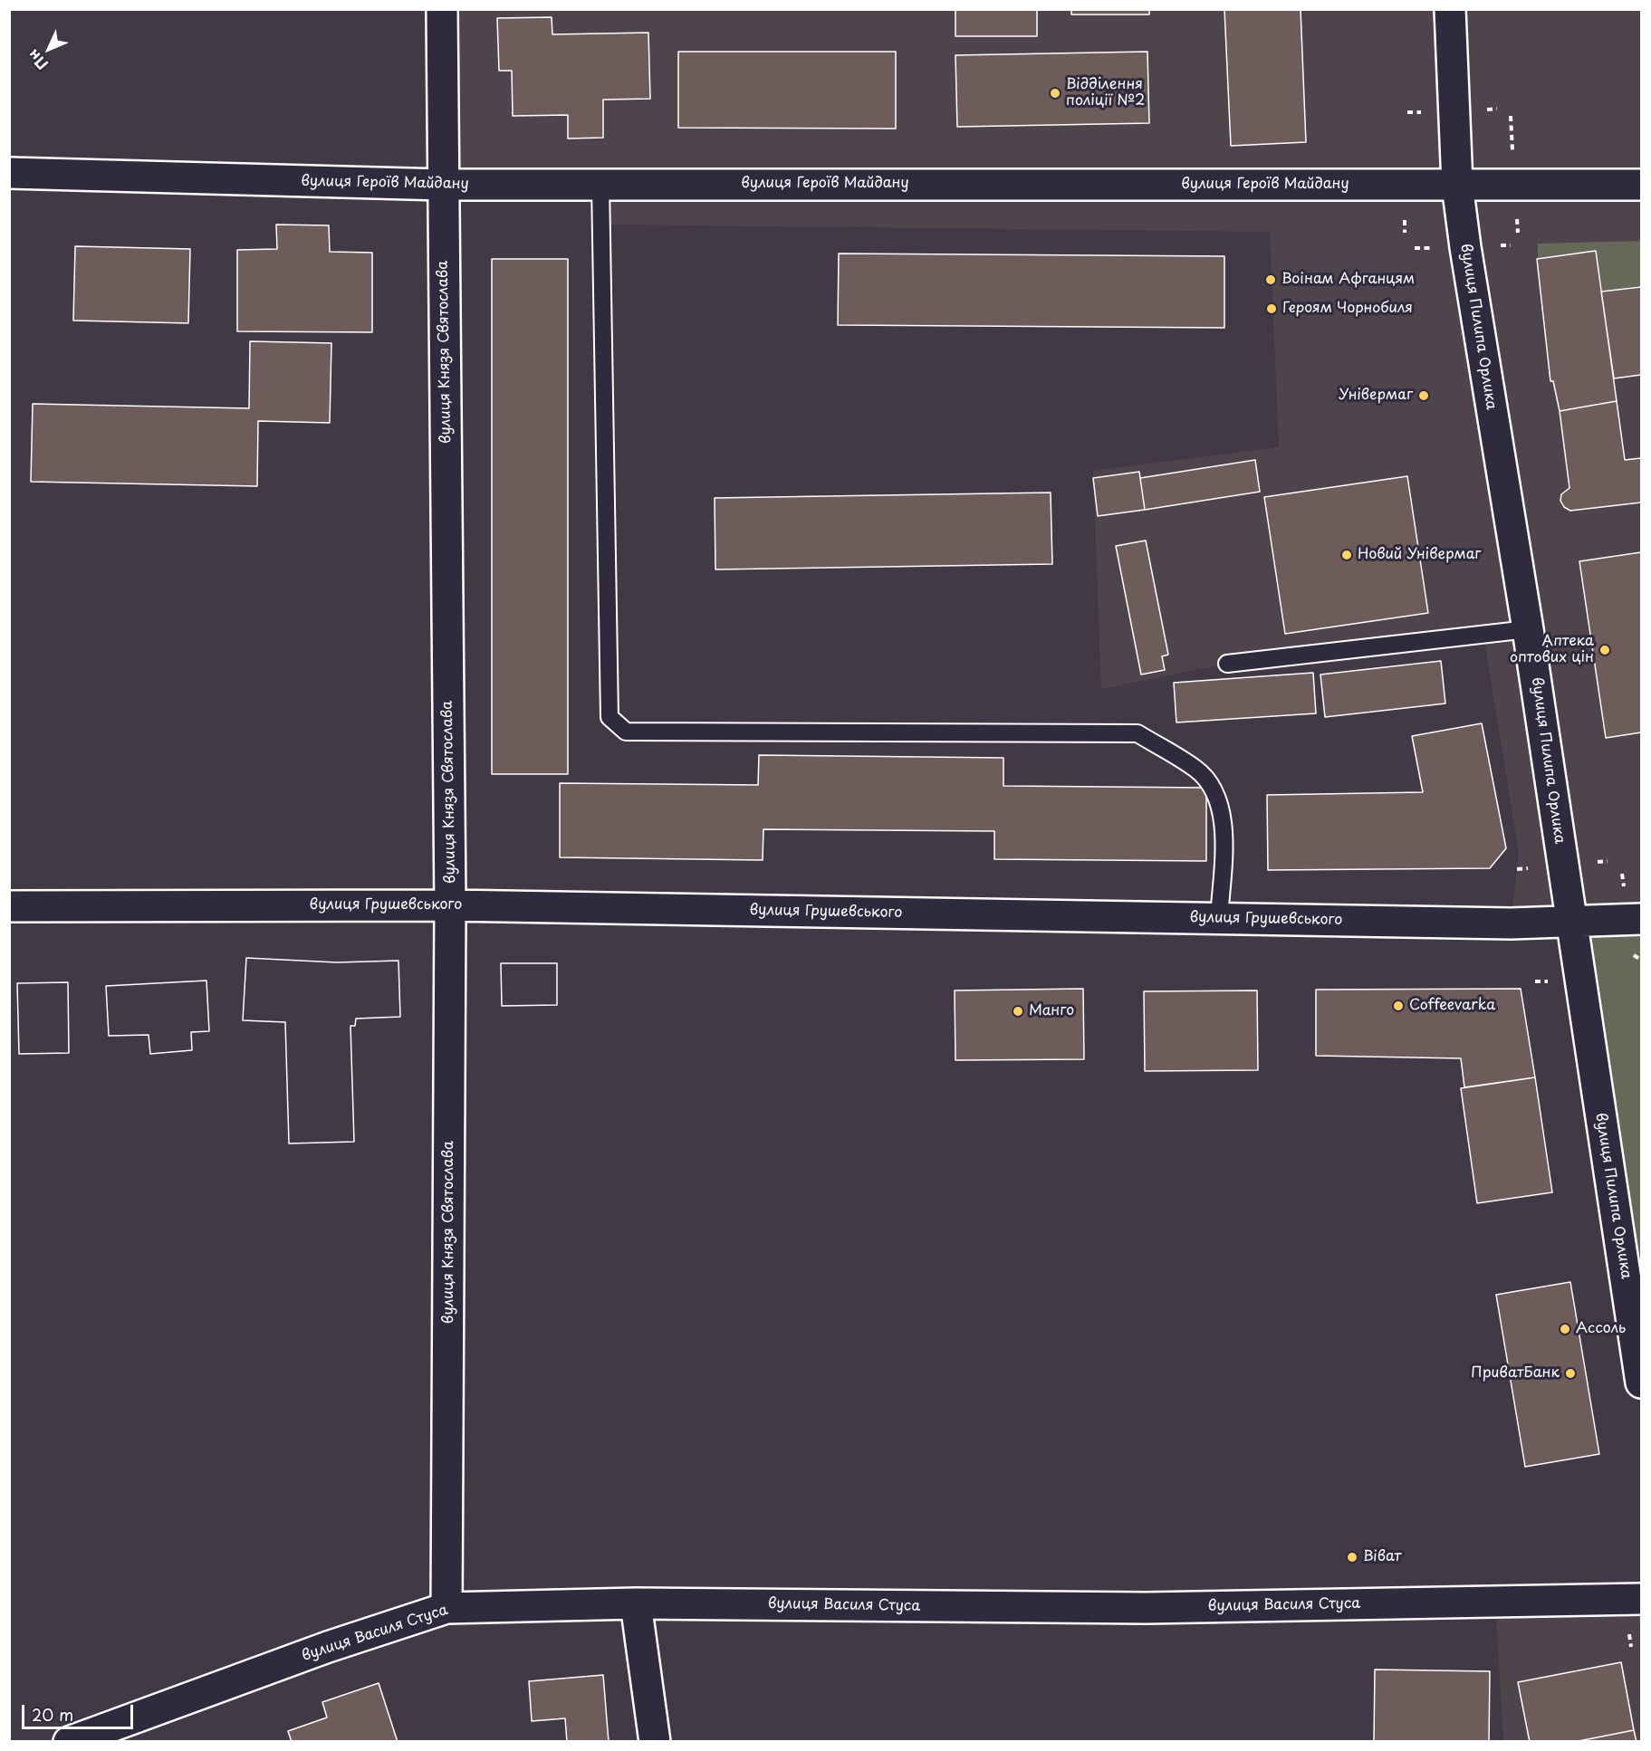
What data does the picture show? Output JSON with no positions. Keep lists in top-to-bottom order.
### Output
{
  "streets": {
    "street": [
      "вулиця Героїв Майдану",
      "вулиця Пилипа Орлика",
      "вулиця Князя Святослава",
      "вулиця Грушевського",
      "вулиця Василя Стуса"
    ]
  },
  "crossings": [
    ["вулиця Героїв Майдану", "вулиця Пилипа Орлика"],
    ["вулиця Героїв Майдану", "вулиця Князя Святослава"],
    ["вулиця Пилипа Орлика", "вулиця Грушевського"],
    ["вулиця Князя Святослава", "вулиця Грушевського"],
    ["вулиця Князя Святослава", "вулиця Василя Стуса"]
  ],
  "places": [
    "Відділення поліції №2",
    "Воінам Афганцям",
    "Героям Чорнобиля",
    "Універмаг",
    "Новий Універмаг",
    "Аптека оптових цін",
    "Coffeevarka",
    "Манго",
    "Ассоль",
    "ПриватБанк",
    "Віват"
  ],
  "scale_bar": "20 m",
  "north": "bottom left"
}
